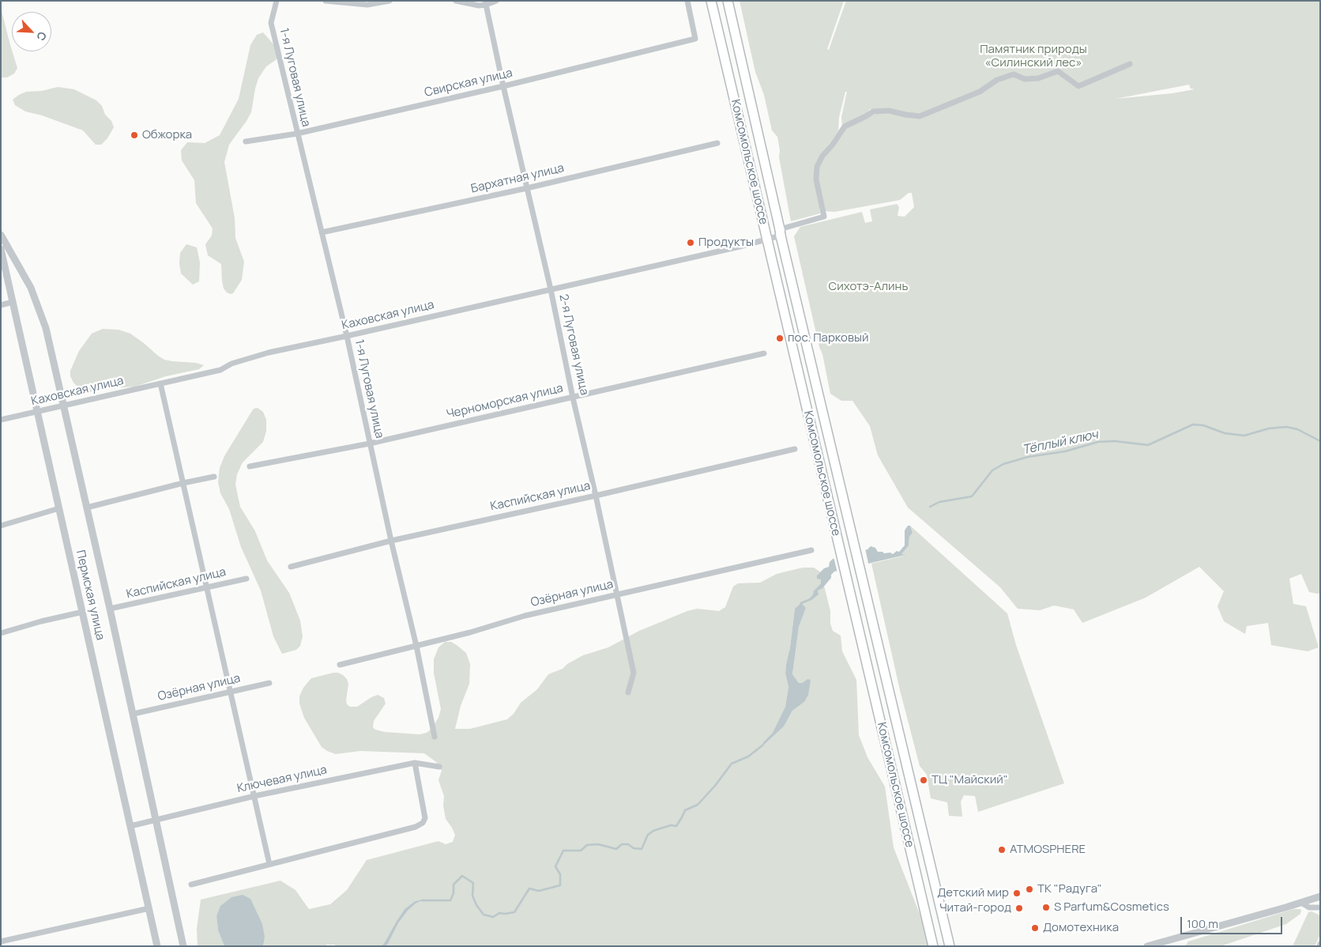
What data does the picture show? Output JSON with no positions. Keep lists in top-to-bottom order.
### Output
{
  "streets": {
    "main road": ["Комсомольское шоссе"],
    "street": [
      "1-я Луговая улица",
      "Свирская улица",
      "Бархатная улица",
      "Каховская улица",
      "2-я Луговая улица",
      "Черноморская улица",
      "Каспийская улица",
      "Озёрная улица",
      "Пермская улица",
      "Ключевая улица"
    ]
  },
  "crossings": [
    ["1-я Луговая улица", "Свирская улица"],
    ["1-я Луговая улица", "Бархатная улица"],
    ["1-я Луговая улица", "Каховская улица"],
    ["1-я Луговая улица", "Черноморская улица"],
    ["1-я Луговая улица", "Каспийская улица"],
    ["1-я Луговая улица", "Озёрная улица"],
    ["Свирская улица", "2-я Луговая улица"],
    ["Комсомольское шоссе", "Каховская улица"],
    ["Бархатная улица", "2-я Луговая улица"],
    ["Каховская улица", "2-я Луговая улица"],
    ["Каховская улица", "Пермская улица"],
    ["2-я Луговая улица", "Черноморская улица"],
    ["2-я Луговая улица", "Каспийская улица"],
    ["2-я Луговая улица", "Озёрная улица"],
    ["Пермская улица", "Ключевая улица"]
  ],
  "water": ["Тёплый ключ"],
  "parks": ["Памятник природы «Силинский лес»", "Сихотэ-Алинь"],
  "places": [
    "Обжорка",
    "Продукты",
    "пос. Парковый",
    "ТЦ \"Майский\"",
    "ATMOSPHERE",
    "ТК \"Радуга\"",
    "Детский мир",
    "S Parfum&Cosmetics",
    "Читай-город",
    "Домотехника"
  ],
  "scale_bar": "100 m",
  "north": "bottom right"
}
